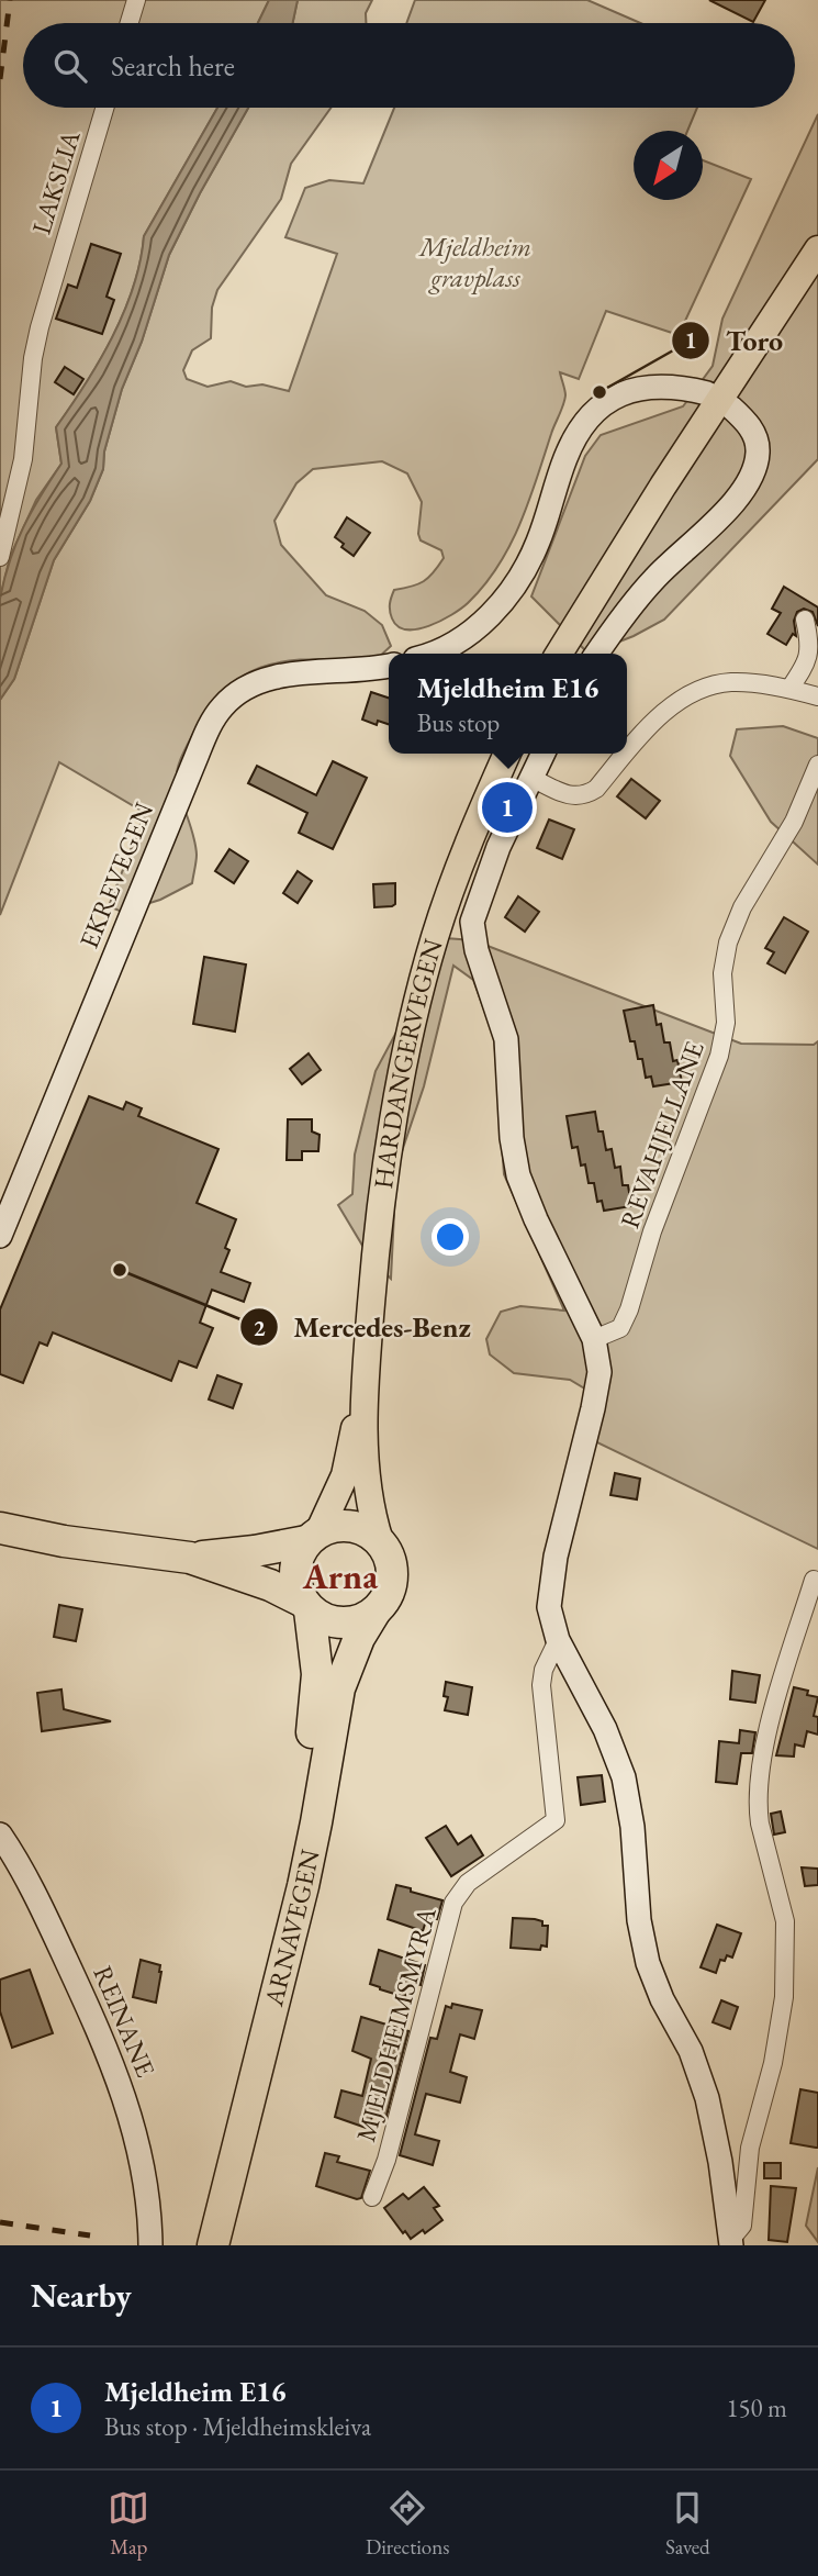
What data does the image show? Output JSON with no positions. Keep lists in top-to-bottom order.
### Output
{
  "streets": {
    "highway": ["ARNAVEGEN"],
    "main road": ["EKREVEGEN", "HARDANGERVEGEN", "REINANE"],
    "street": ["LAKSLIA", "REVAHJELLANE", "MJELDHEIMSMYRA"]
  },
  "crossings": [
    ["HARDANGERVEGEN", "ARNAVEGEN"]
  ],
  "districts": ["Arna"],
  "parks": ["Mjeldheim gravplass"],
  "places": ["Toro", "Mercedes-Benz"],
  "north": "bottom left",
  "page": {
    "search": "Search here",
    "popup": ["Mjeldheim E16", "Bus stop"],
    "pins": "1",
    "heading": "Nearby",
    "list": [
      {
        "mark": "1",
        "name": "Mjeldheim E16",
        "note": "Bus stop · Mjeldheimskleiva",
        "value": "150 m"
      }
    ],
    "nav": ["Map", "Directions", "Saved"]
  }
}
